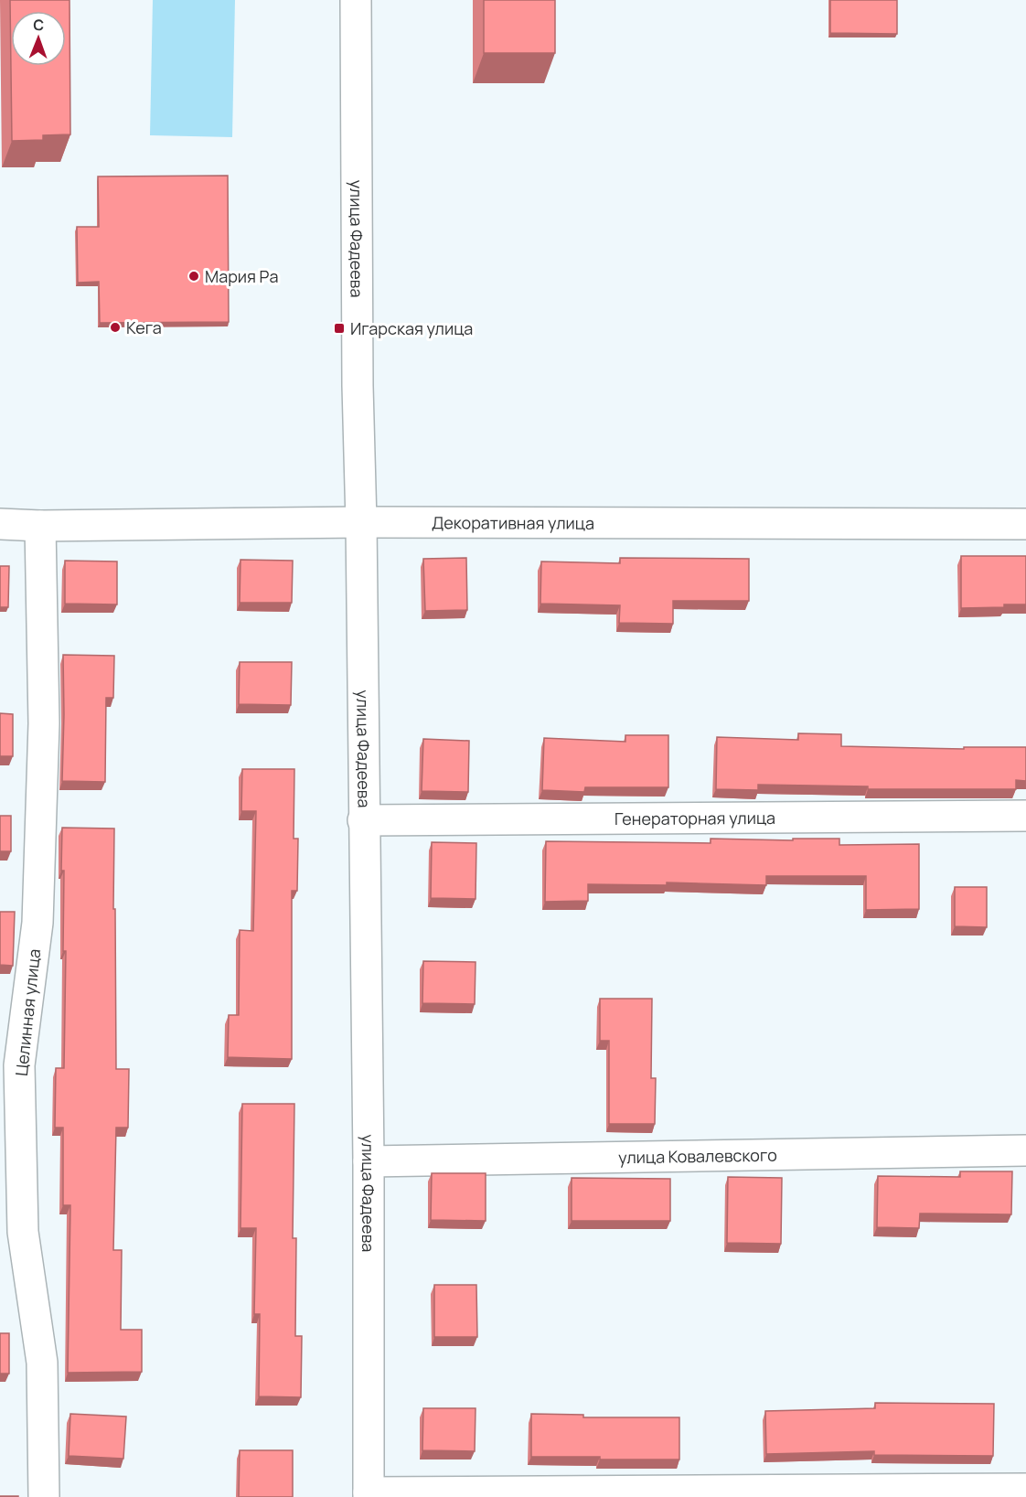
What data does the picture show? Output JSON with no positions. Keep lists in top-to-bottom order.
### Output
{
  "streets": {
    "street": [
      "улица Фадеева",
      "Декоративная улица",
      "Генераторная улица",
      "Целинная улица",
      "улица Ковалевского"
    ]
  },
  "crossings": [
    ["улица Фадеева", "Декоративная улица"],
    ["улица Фадеева", "Генераторная улица"],
    ["улица Фадеева", "улица Ковалевского"],
    ["Декоративная улица", "Целинная улица"]
  ],
  "places": {
    "other": ["Мария Ра", "Кега"],
    "transit": ["Игарская улица"]
  },
  "north": "top"
}
